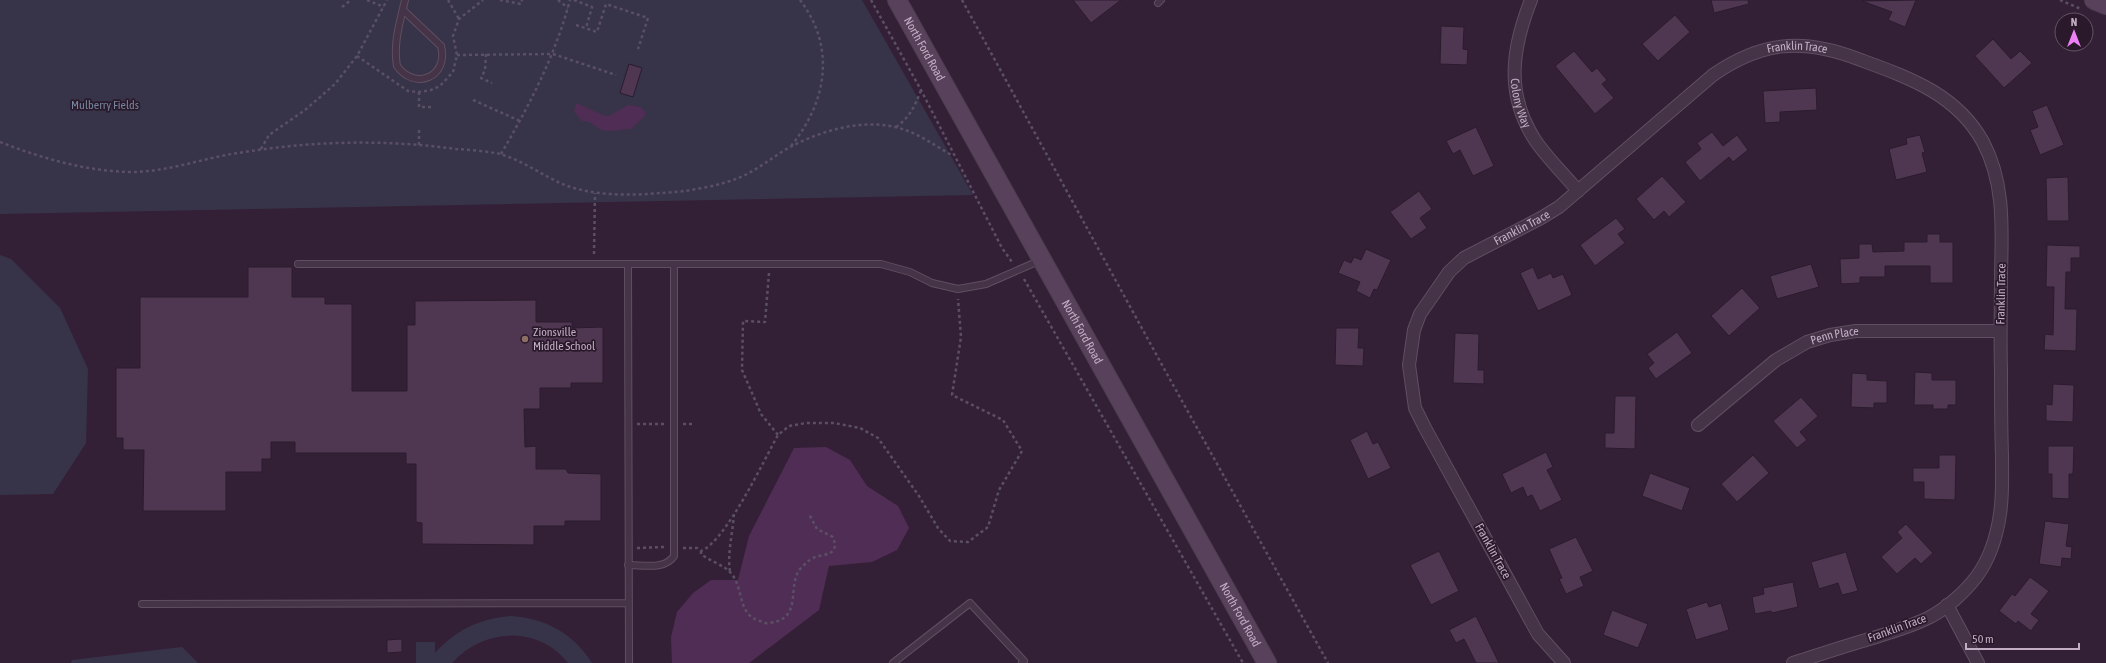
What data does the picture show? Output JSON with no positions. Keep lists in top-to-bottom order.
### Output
{
  "streets": {
    "main road": ["North Ford Road"],
    "street": ["Franklin Trace", "Colony Way", "Penn Place"]
  },
  "crossings": [
    ["Franklin Trace", "Colony Way"],
    ["Franklin Trace", "Penn Place"]
  ],
  "parks": ["Mulberry Fields"],
  "places": ["Zionsville Middle School"],
  "scale_bar": "50 m",
  "north": "top"
}
